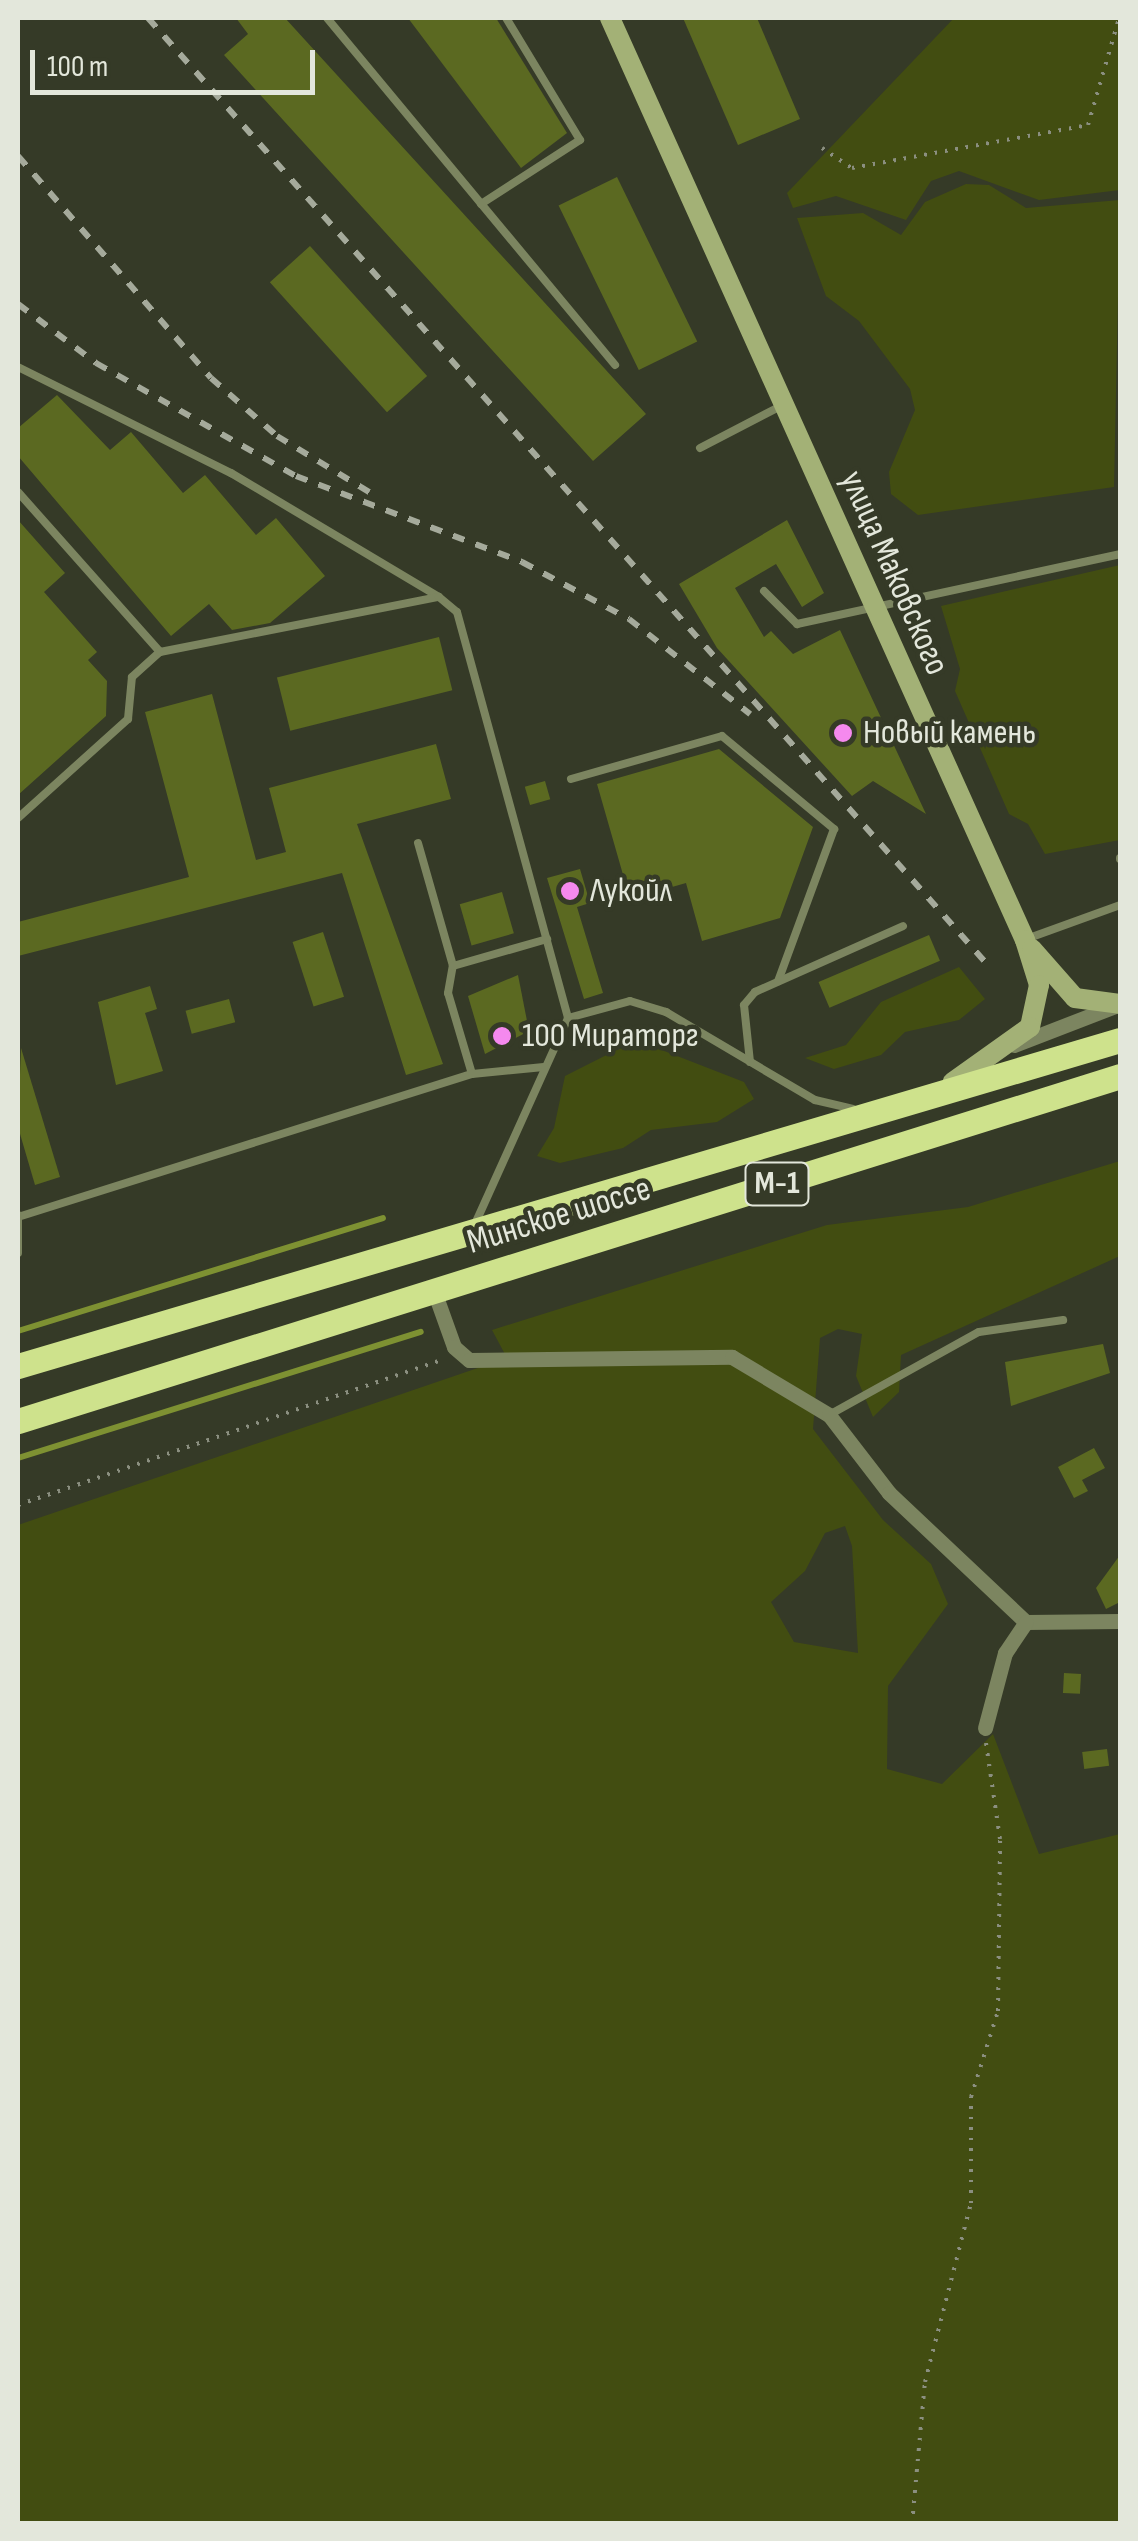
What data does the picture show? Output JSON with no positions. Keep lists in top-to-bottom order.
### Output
{
  "streets": {
    "highway": ["М-1", "Минское шоссе"],
    "main road": ["улица Маковского"]
  },
  "places": ["Новый камень", "Лукойл", "100 Мираторг"],
  "scale_bar": "100 m"
}
